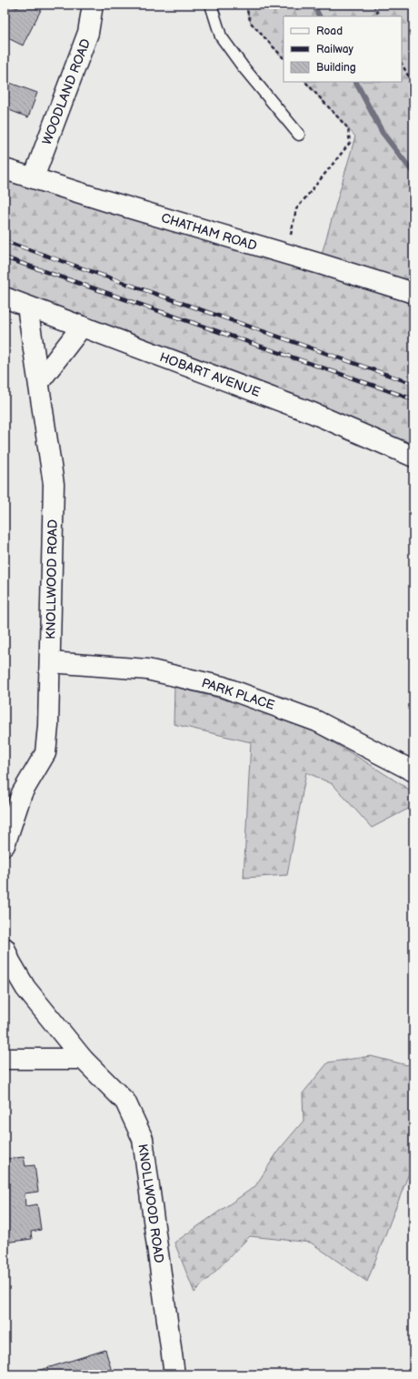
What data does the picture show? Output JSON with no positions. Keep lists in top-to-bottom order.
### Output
{
  "streets": {
    "street": [
      "WOODLAND ROAD",
      "CHATHAM ROAD",
      "HOBART AVENUE",
      "KNOLLWOOD ROAD",
      "PARK PLACE"
    ]
  },
  "crossings": [
    ["WOODLAND ROAD", "CHATHAM ROAD"],
    ["HOBART AVENUE", "KNOLLWOOD ROAD"],
    ["KNOLLWOOD ROAD", "PARK PLACE"]
  ],
  "legend": ["Road", "Railway", "Building"]
}
